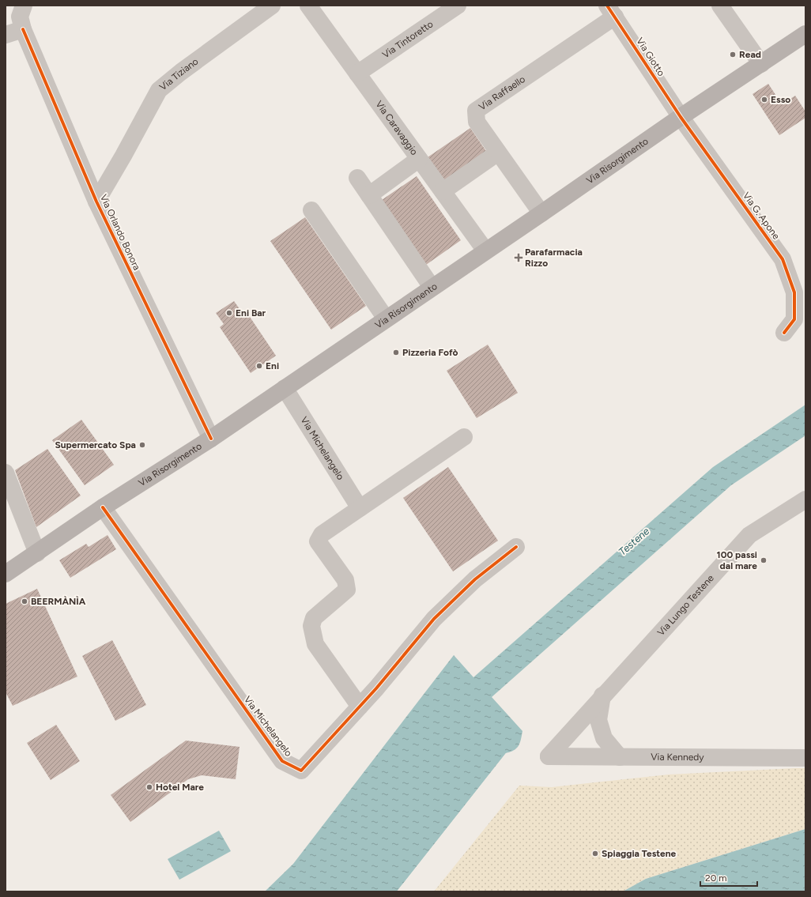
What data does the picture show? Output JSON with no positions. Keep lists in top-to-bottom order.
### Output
{
  "streets": {
    "main road": ["Via Risorgimento"],
    "street": [
      "Via Tintoretto",
      "Via Giotto",
      "Via Tiziano",
      "Via Raffaello",
      "Via Caravaggio",
      "Via G. Apone",
      "Via Orlando Bonora",
      "Via Michelangelo",
      "Via Lungo Testene",
      "Via Kennedy"
    ]
  },
  "crossings": [
    ["Via Tintoretto", "Via Caravaggio"],
    ["Via Giotto", "Via Raffaello"],
    ["Via Giotto", "Via Risorgimento"],
    ["Via Giotto", "Via G. Apone"],
    ["Via Tiziano", "Via Orlando Bonora"],
    ["Via Raffaello", "Via Risorgimento"],
    ["Via Caravaggio", "Via Risorgimento"],
    ["Via Risorgimento", "Via G. Apone"],
    ["Via Risorgimento", "Via Orlando Bonora"],
    ["Via Risorgimento", "Via Michelangelo"],
    ["Via Lungo Testene", "Via Kennedy"]
  ],
  "water": ["Testene"],
  "places": {
    "other": [
      "Read",
      "Esso",
      "Eni Bar",
      "Pizzeria Fofò",
      "Eni",
      "Supermercato Spa",
      "100 passi dal mare",
      "BEERMÀNÌA",
      "Hotel Mare",
      "Spiaggia Testene"
    ],
    "health": ["Parafarmacia Rizzo"]
  },
  "scale_bar": "20 m"
}
